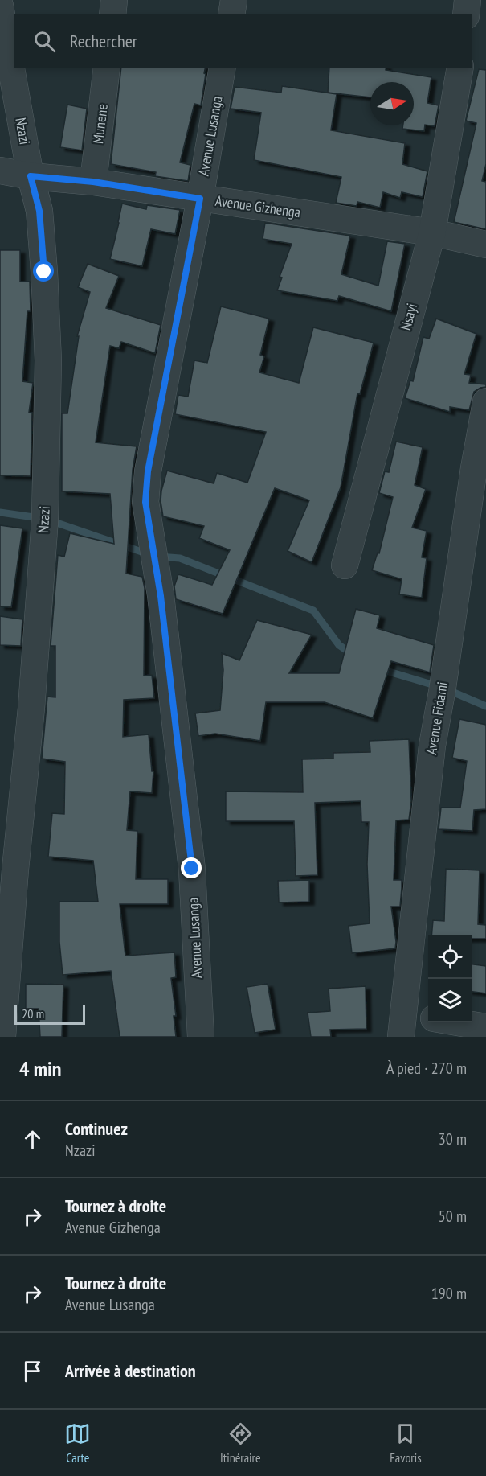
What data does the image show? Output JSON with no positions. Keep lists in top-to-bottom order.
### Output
{
  "streets": {
    "street": [
      "Munene",
      "Nzazi",
      "Avenue Lusanga",
      "Avenue Gizhenga",
      "Nsayi",
      "Avenue Fidami"
    ]
  },
  "crossings": [
    ["Munene", "Avenue Gizhenga"],
    ["Nzazi", "Avenue Gizhenga"],
    ["Avenue Lusanga", "Avenue Gizhenga"],
    ["Avenue Gizhenga", "Nsayi"]
  ],
  "scale_bar": "20 m",
  "north": "right",
  "page": {
    "search": "Rechercher",
    "scale": "20 m",
    "heading": ["4 min", "À pied · 270 m"],
    "list": [
      ["Continuez", "Nzazi", "30 m"],
      ["Tournez à droite", "Avenue Gizhenga", "50 m"],
      ["Tournez à droite", "Avenue Lusanga", "190 m"],
      "Arrivée à destination"
    ],
    "nav": ["Carte", "Itinéraire", "Favoris"]
  }
}
